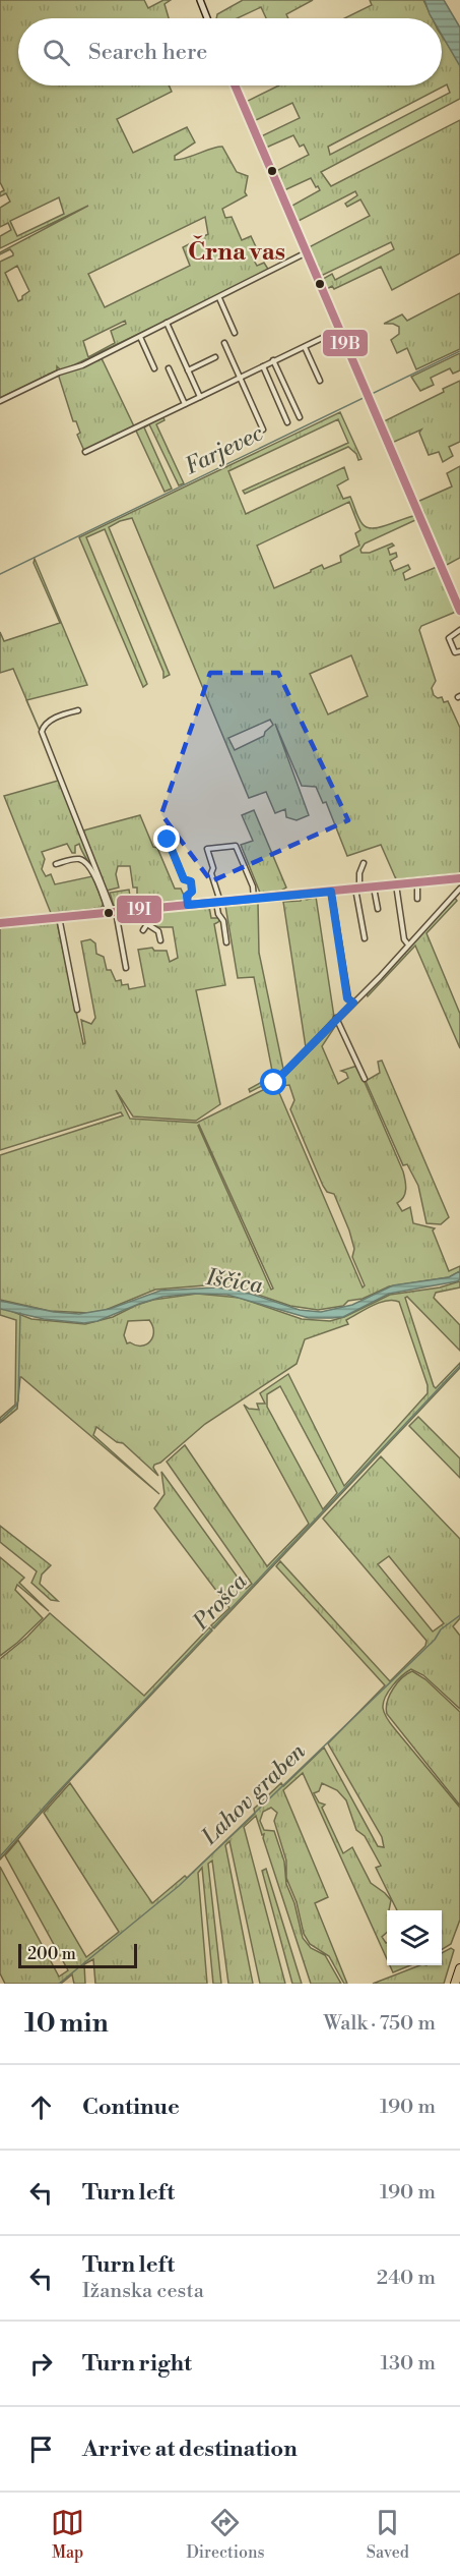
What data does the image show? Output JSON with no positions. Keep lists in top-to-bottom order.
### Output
{
  "districts": ["Črna vas"],
  "water": [
    "Farjevec",
    "Iščica",
    "Prošca",
    "Lahov graben"
  ],
  "lines": ["transit line 19B", "transit line 19I"],
  "scale_bar": "200 m",
  "page": {
    "search": "Search here",
    "scale": "200 m",
    "heading": ["10 min", "Walk · 750 m"],
    "list": [
      ["Continue", "190 m"],
      ["Turn left", "190 m"],
      ["Turn left", "Ižanska cesta", "240 m"],
      ["Turn right", "130 m"],
      "Arrive at destination"
    ],
    "nav": ["Map", "Directions", "Saved"]
  }
}
